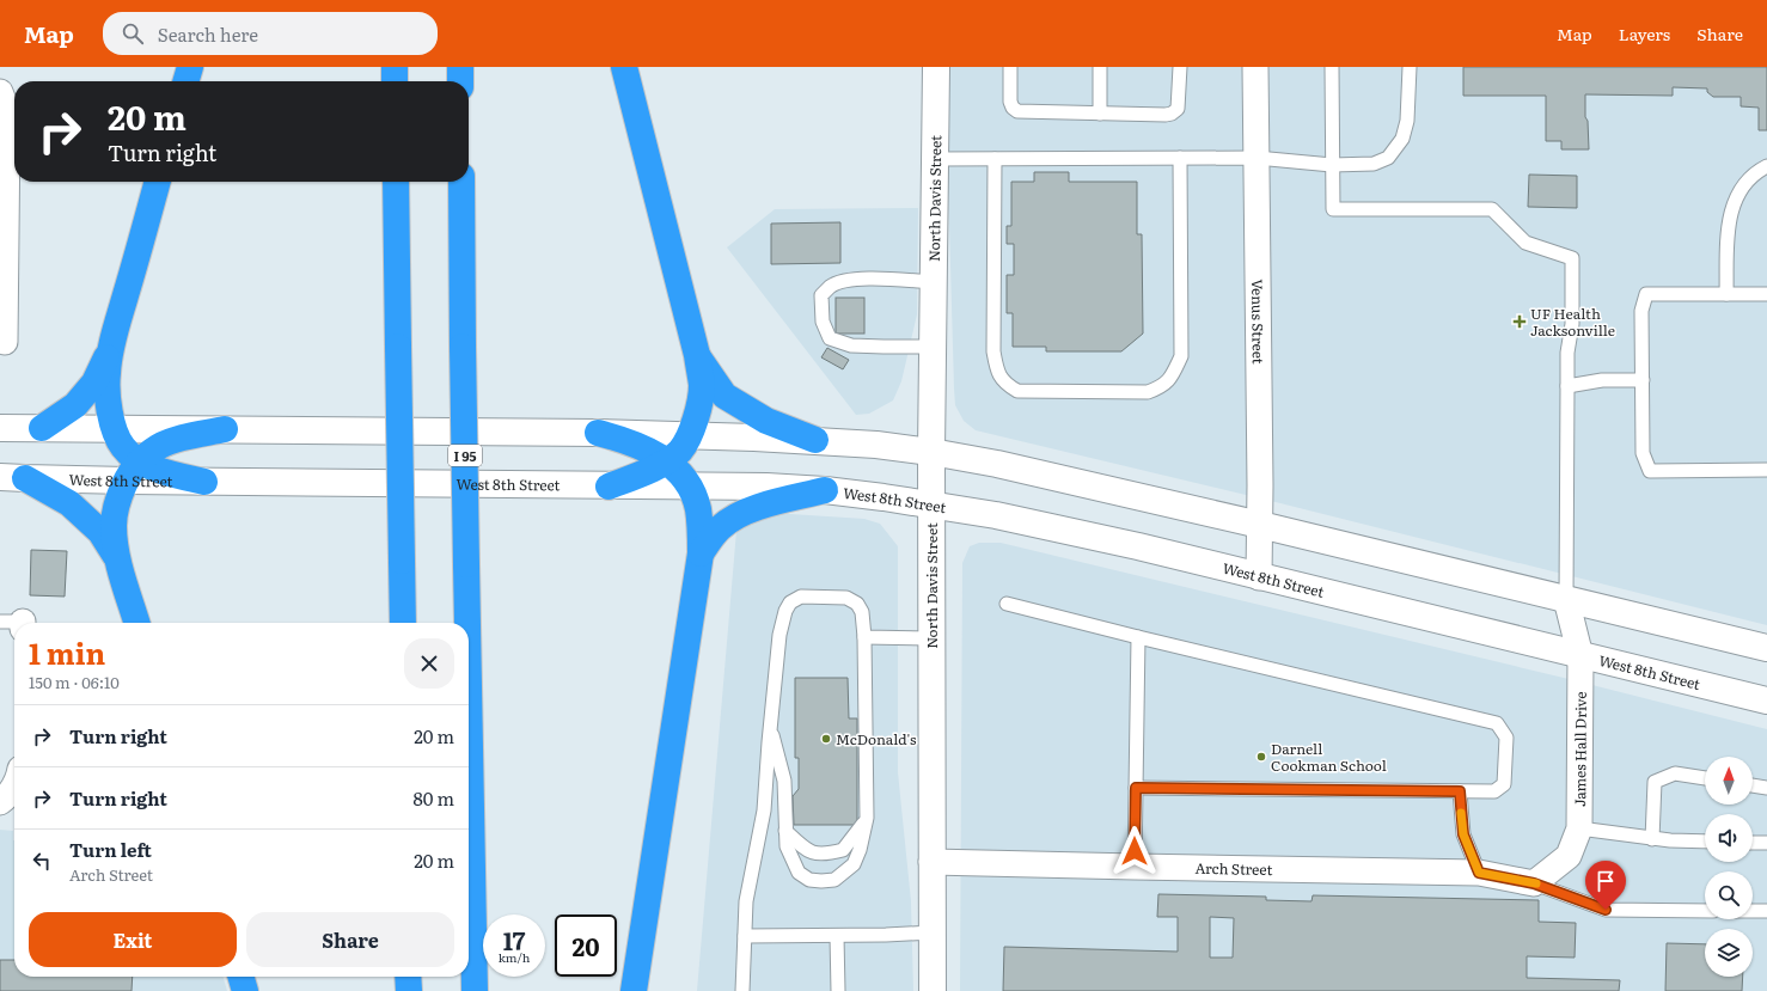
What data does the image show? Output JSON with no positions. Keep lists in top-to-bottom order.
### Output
{
  "streets": {
    "highway": ["I 95"],
    "street": [
      "North Davis Street",
      "Venus Street",
      "West 8th Street",
      "James Hall Drive",
      "Arch Street"
    ]
  },
  "crossings": [
    ["North Davis Street", "West 8th Street"],
    ["North Davis Street", "Arch Street"],
    ["Venus Street", "West 8th Street"],
    ["West 8th Street", "James Hall Drive"],
    ["James Hall Drive", "Arch Street"]
  ],
  "places": {
    "health": ["UF Health Jacksonville"],
    "other": ["McDonald's", "Darnell Cookman School"]
  },
  "north": "top",
  "page": {
    "header": "Map",
    "search": "Search here",
    "nav": ["Map", "Layers", "Share"],
    "turn": ["20 m", "Turn right"],
    "heading": ["1 min", "150 m · 06:10"],
    "list": [
      {
        "name": "Turn right",
        "value": "20 m"
      },
      {
        "name": "Turn right",
        "value": "80 m"
      },
      {
        "name": "Turn left",
        "note": "Arch Street",
        "value": "20 m"
      }
    ],
    "buttons": ["Exit", "Share"],
    "speed": "17 km/h",
    "limit": "20"
  }
}
